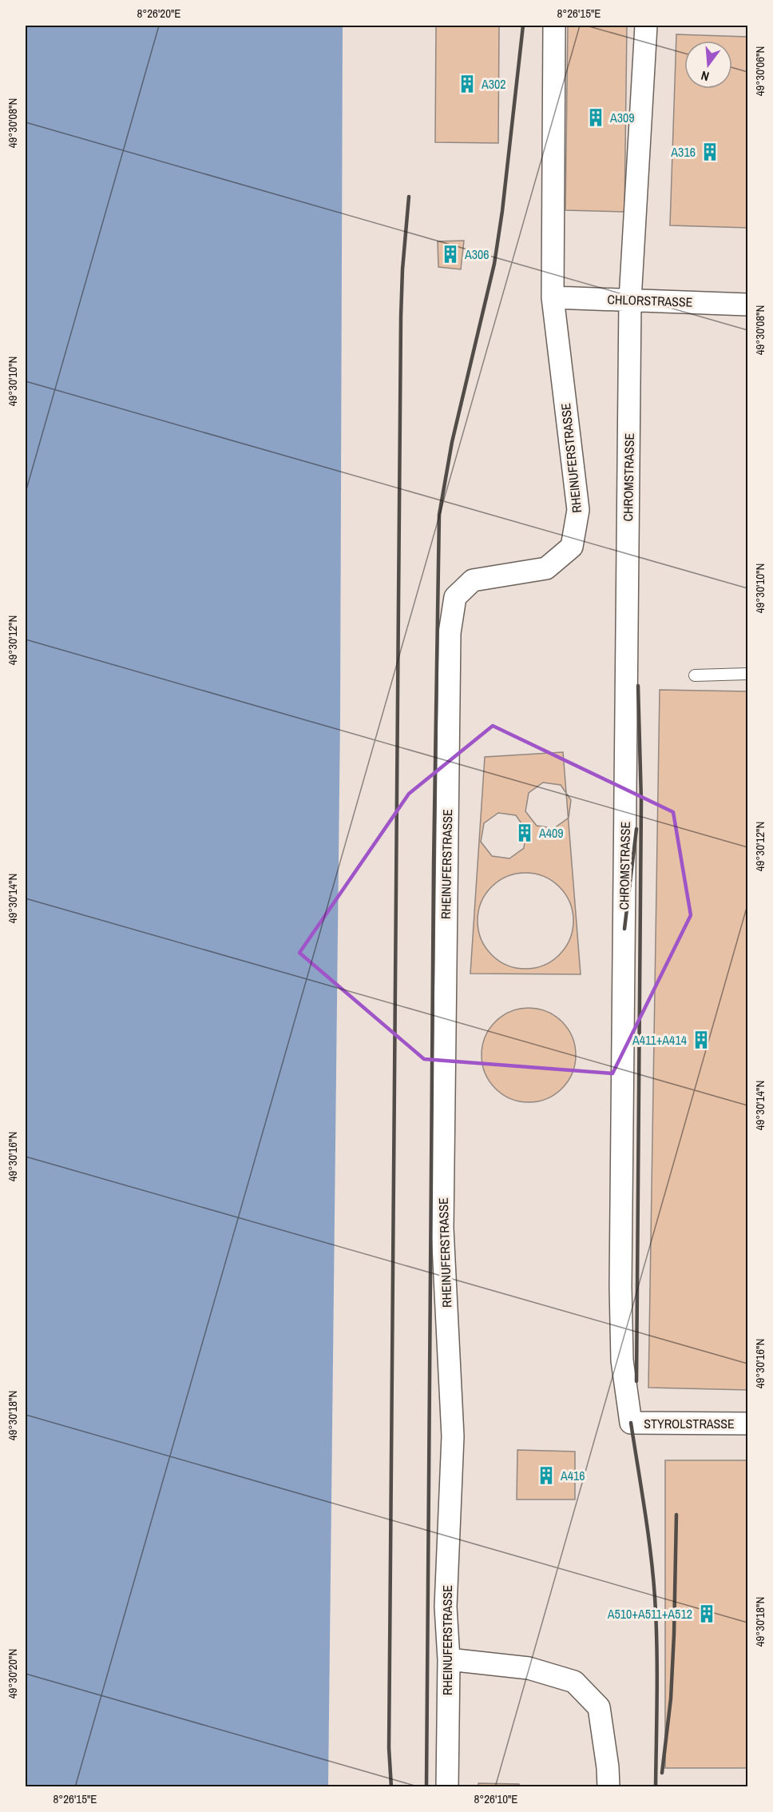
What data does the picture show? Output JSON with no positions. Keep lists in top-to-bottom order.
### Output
{
  "streets": {
    "street": [
      "CHLORSTRASSE",
      "RHEINUFERSTRASSE",
      "CHROMSTRASSE",
      "STYROLSTRASSE"
    ]
  },
  "crossings": [
    ["CHLORSTRASSE", "RHEINUFERSTRASSE"],
    ["CHLORSTRASSE", "CHROMSTRASSE"],
    ["CHROMSTRASSE", "STYROLSTRASSE"]
  ],
  "places": {
    "building": [
      "A302",
      "A309",
      "A316",
      "A306",
      "A409",
      "A411+A414",
      "A416",
      "A510+A511+A512"
    ]
  },
  "north": "bottom",
  "coordinates": [
    "8°26'20\"E",
    "8°26'15\"E",
    "49°30'06\"N",
    "49°30'08\"N",
    "49°30'10\"N",
    "49°30'12\"N",
    "49°30'14\"N",
    "49°30'16\"N",
    "49°30'18\"N",
    "49°30'20\"N",
    "8°26'10\"E"
  ]
}
